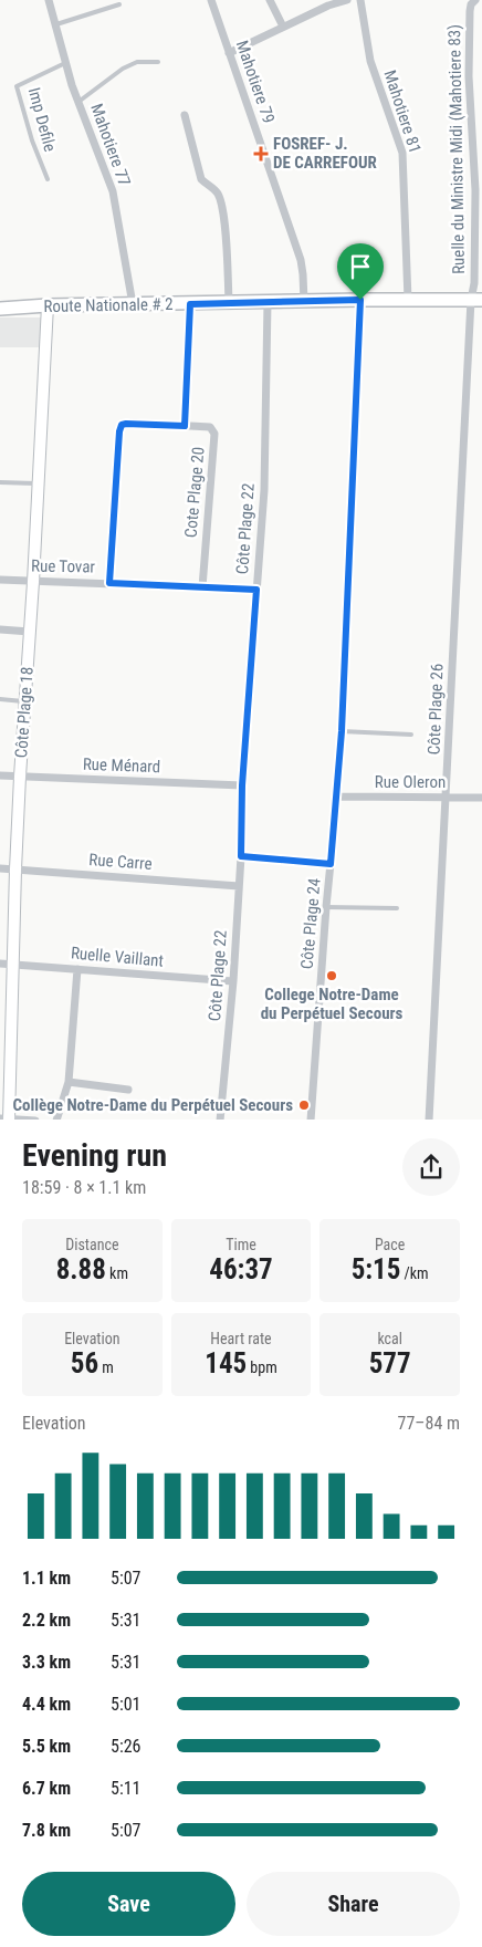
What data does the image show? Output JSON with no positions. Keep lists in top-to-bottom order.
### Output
{
  "streets": {
    "main road": ["Route Nationale # 2"],
    "street": [
      "Mahotiere 79",
      "Mahotiere 81",
      "Mahotiere 77",
      "Ruelle du Ministre Midi (Mahotiere 83)",
      "Cote Plage 20",
      "Côte Plage 22",
      "Rue Tovar",
      "Côte Plage 26",
      "Côte Plage 18",
      "Rue Ménard",
      "Rue Oleron",
      "Rue Carre",
      "Côte Plage 24",
      "Ruelle Vaillant"
    ],
    "lane": ["Imp Defile"]
  },
  "crossings": [
    ["Mahotiere 79", "Route Nationale # 2"],
    ["Mahotiere 81", "Route Nationale # 2"],
    ["Imp Defile", "Mahotiere 77"],
    ["Mahotiere 77", "Route Nationale # 2"],
    ["Ruelle du Ministre Midi (Mahotiere 83)", "Route Nationale # 2"],
    ["Ruelle du Ministre Midi (Mahotiere 83)", "Côte Plage 26"],
    ["Route Nationale # 2", "Cote Plage 20"],
    ["Route Nationale # 2", "Côte Plage 22"],
    ["Route Nationale # 2", "Côte Plage 26"],
    ["Route Nationale # 2", "Côte Plage 18"],
    ["Route Nationale # 2", "Côte Plage 24"],
    ["Cote Plage 20", "Rue Tovar"],
    ["Côte Plage 22", "Rue Tovar"],
    ["Côte Plage 22", "Rue Ménard"],
    ["Côte Plage 22", "Rue Carre"],
    ["Côte Plage 22", "Ruelle Vaillant"],
    ["Rue Tovar", "Côte Plage 18"],
    ["Côte Plage 26", "Rue Oleron"],
    ["Côte Plage 18", "Rue Ménard"],
    ["Côte Plage 18", "Rue Carre"],
    ["Côte Plage 18", "Ruelle Vaillant"],
    ["Rue Oleron", "Côte Plage 24"]
  ],
  "places": {
    "health": ["FOSREF- J. DE CARREFOUR"],
    "other": ["College Notre-Dame du Perpétuel Secours", "Collège Notre-Dame du Perpétuel Secours"]
  },
  "page": {
    "heading": ["Evening run", "18:59 · 8 × 1.1 km"],
    "stats": [
      ["Distance", "8.88 km"],
      ["Time", "46:37"],
      ["Pace", "5:15 /km"],
      ["Elevation", "56 m"],
      ["Heart rate", "145 bpm"],
      ["kcal", "577"]
    ],
    "chart": ["Elevation", "77–84 m"],
    "list": [
      {
        "name": "1.1 km",
        "note": "5:07"
      },
      {
        "name": "2.2 km",
        "note": "5:31"
      },
      {
        "name": "3.3 km",
        "note": "5:31"
      },
      {
        "name": "4.4 km",
        "note": "5:01"
      },
      {
        "name": "5.5 km",
        "note": "5:26"
      },
      {
        "name": "6.7 km",
        "note": "5:11"
      },
      {
        "name": "7.8 km",
        "note": "5:07"
      }
    ],
    "buttons": ["Save", "Share"]
  }
}
